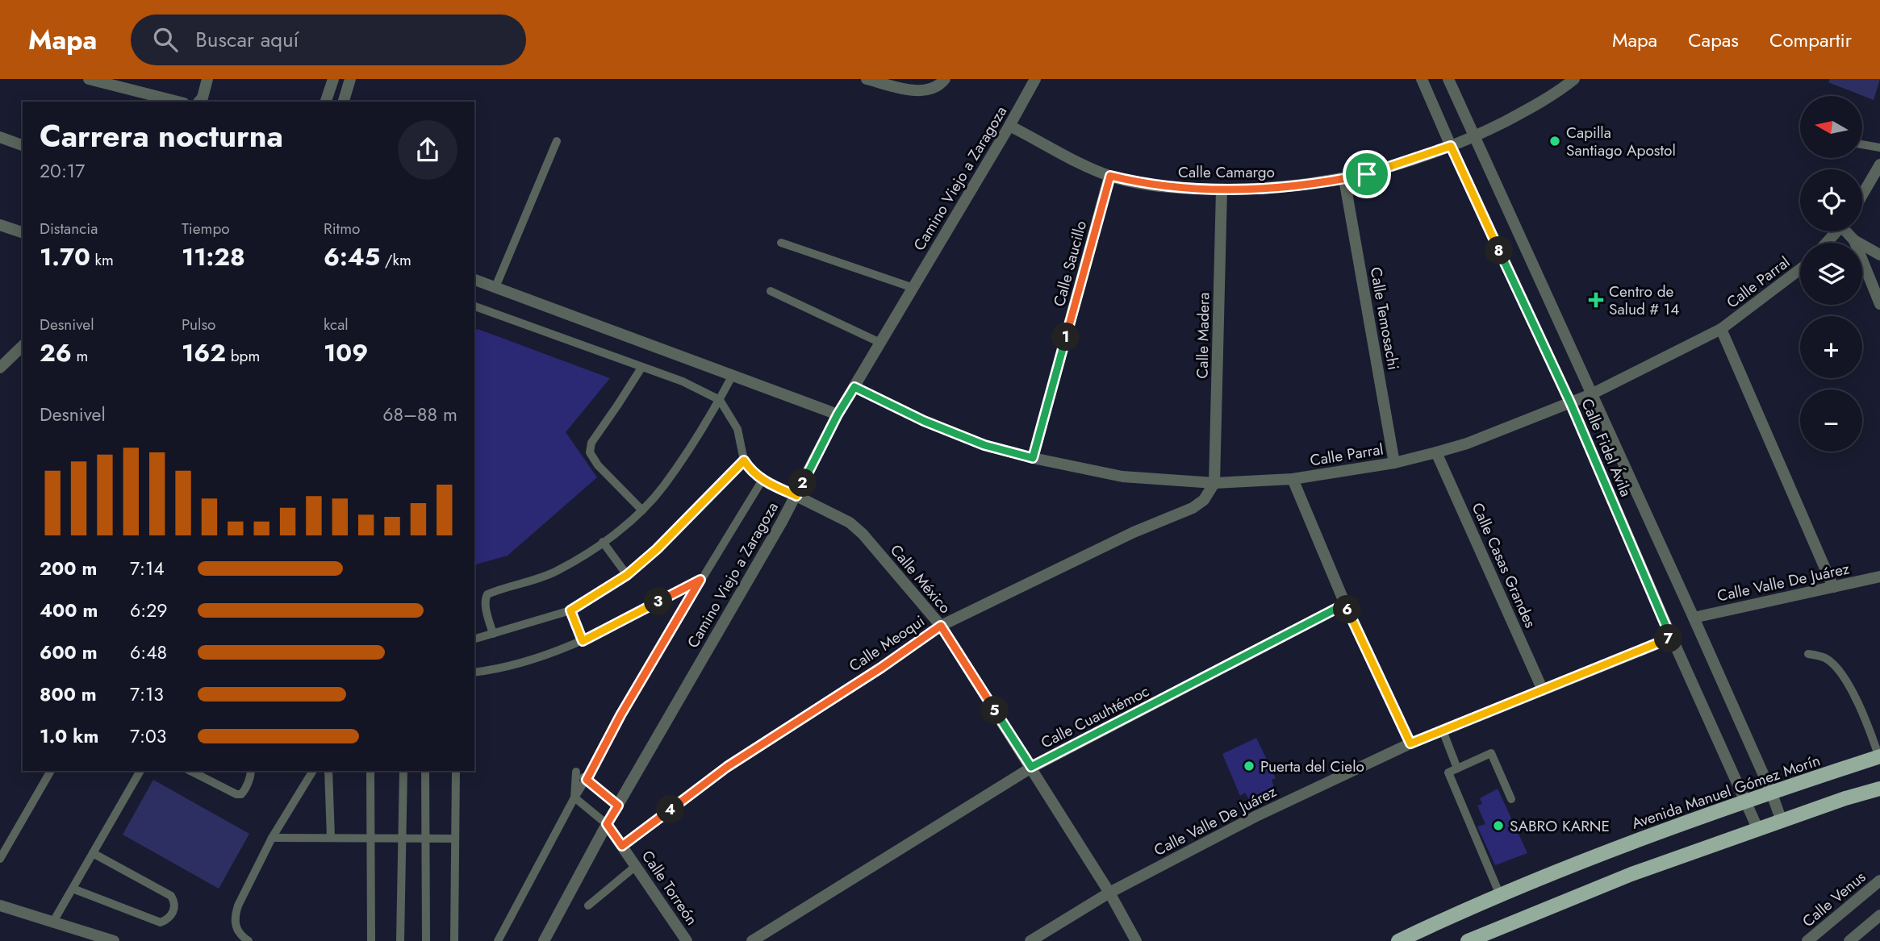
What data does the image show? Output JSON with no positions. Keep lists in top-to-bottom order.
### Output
{
  "streets": {
    "main road": ["Avenida Manuel Gómez Morín"],
    "street": [
      "Calle Camargo",
      "Camino Viejo a Zaragoza",
      "Calle Saucillo",
      "Calle Parral",
      "Calle Temosachi",
      "Calle Madera",
      "Calle Fidel Ávila",
      "Calle Casas Grandes",
      "Calle México",
      "Calle Valle De Juárez",
      "Calle Meoqui",
      "Calle Cuauhtémoc",
      "Calle Torreón",
      "Calle Venus"
    ]
  },
  "crossings": [
    ["Calle Camargo", "Camino Viejo a Zaragoza"],
    ["Calle Camargo", "Calle Saucillo"],
    ["Calle Camargo", "Calle Temosachi"],
    ["Calle Camargo", "Calle Madera"],
    ["Calle Camargo", "Calle Fidel Ávila"],
    ["Camino Viejo a Zaragoza", "Calle Parral"],
    ["Camino Viejo a Zaragoza", "Calle México"],
    ["Camino Viejo a Zaragoza", "Calle Torreón"],
    ["Calle Saucillo", "Calle Parral"],
    ["Calle Parral", "Calle Temosachi"],
    ["Calle Parral", "Calle Madera"],
    ["Calle Parral", "Calle Fidel Ávila"],
    ["Calle Parral", "Calle Casas Grandes"],
    ["Calle Parral", "Calle Meoqui"],
    ["Calle Madera", "Calle Meoqui"],
    ["Calle Fidel Ávila", "Calle Valle De Juárez"],
    ["Calle Fidel Ávila", "Avenida Manuel Gómez Morín"],
    ["Calle Casas Grandes", "Calle Valle De Juárez"],
    ["Calle México", "Calle Valle De Juárez"],
    ["Calle México", "Calle Meoqui"],
    ["Calle México", "Calle Cuauhtémoc"],
    ["Calle Meoqui", "Calle Torreón"]
  ],
  "places": {
    "other": ["Capilla Santiago Apostol", "Puerta del Cielo", "SABRO KARNE"],
    "health": ["Centro de Salud # 14"]
  },
  "north": "left",
  "page": {
    "header": "Mapa",
    "search": "Buscar aquí",
    "nav": ["Mapa", "Capas", "Compartir"],
    "map_buttons": ["+", "−"],
    "heading": ["Carrera nocturna", "20:17"],
    "stats": [
      ["Distancia", "1.70 km"],
      ["Tiempo", "11:28"],
      ["Ritmo", "6:45 /km"],
      ["Desnivel", "26 m"],
      ["Pulso", "162 bpm"],
      ["kcal", "109"]
    ],
    "pins": [
      "8",
      "1",
      "2",
      "3",
      "6",
      "7",
      "5",
      "4"
    ],
    "chart": ["Desnivel", "68–88 m"],
    "list": [
      {
        "name": "200 m",
        "note": "7:14"
      },
      {
        "name": "400 m",
        "note": "6:29"
      },
      {
        "name": "600 m",
        "note": "6:48"
      },
      {
        "name": "800 m",
        "note": "7:13"
      },
      {
        "name": "1.0 km",
        "note": "7:03"
      }
    ]
  }
}
